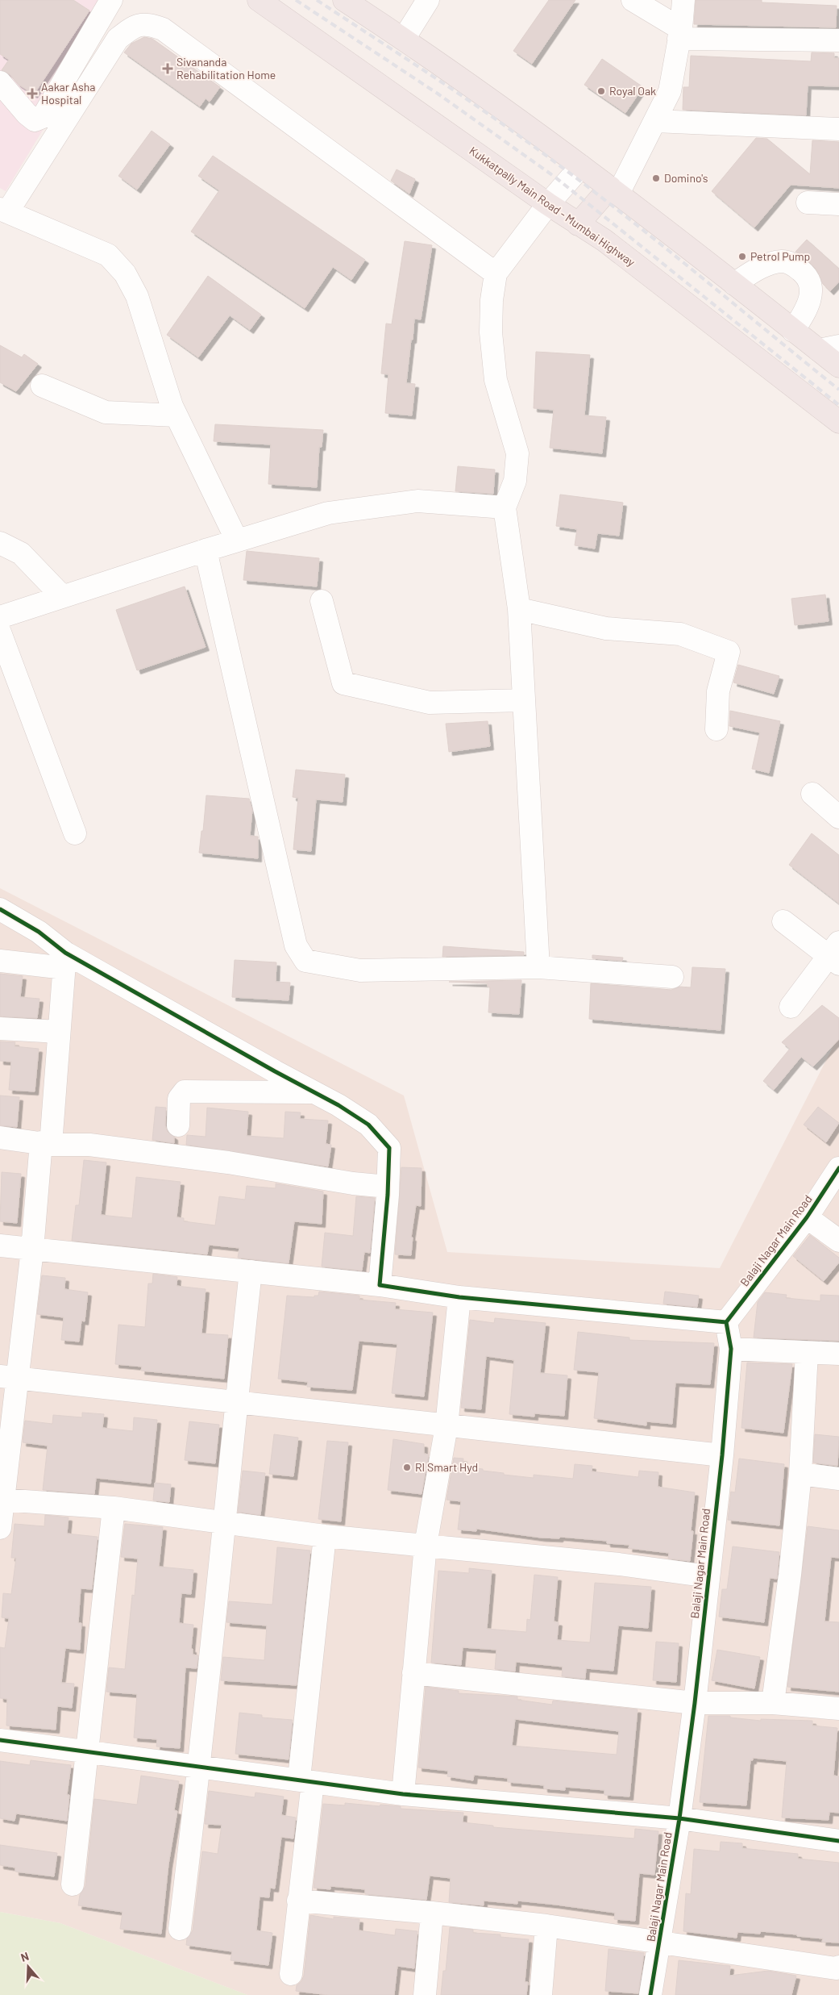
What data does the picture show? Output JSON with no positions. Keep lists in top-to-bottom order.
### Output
{
  "streets": {
    "highway": ["Kukkatpally Main Road - Mumbai Highway"],
    "street": ["Balaji Nagar Main Road"]
  },
  "places": {
    "health": ["Sivananda Rehabilitation Home", "Aakar Asha Hospital"],
    "other": [
      "Royal Oak",
      "Domino's",
      "Petrol Pump",
      "RI Smart Hyd"
    ]
  },
  "north": "top"
}
